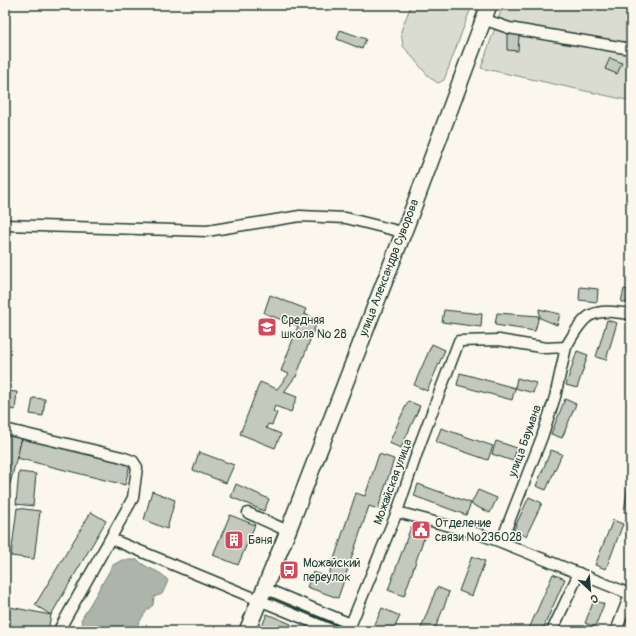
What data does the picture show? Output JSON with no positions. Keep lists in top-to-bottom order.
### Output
{
  "streets": {
    "main road": ["улица Александра Суворова"],
    "street": ["улица Баумана", "Можайская улица"]
  },
  "crossings": [
    ["улица Баумана", "Можайская улица"]
  ],
  "places": {
    "school or university": ["Средняя школа № 28"],
    "public building": ["Отделение связи №236028"],
    "building": ["Баня"],
    "bus stop": ["Можайский переулок"]
  },
  "north": "bottom right"
}
